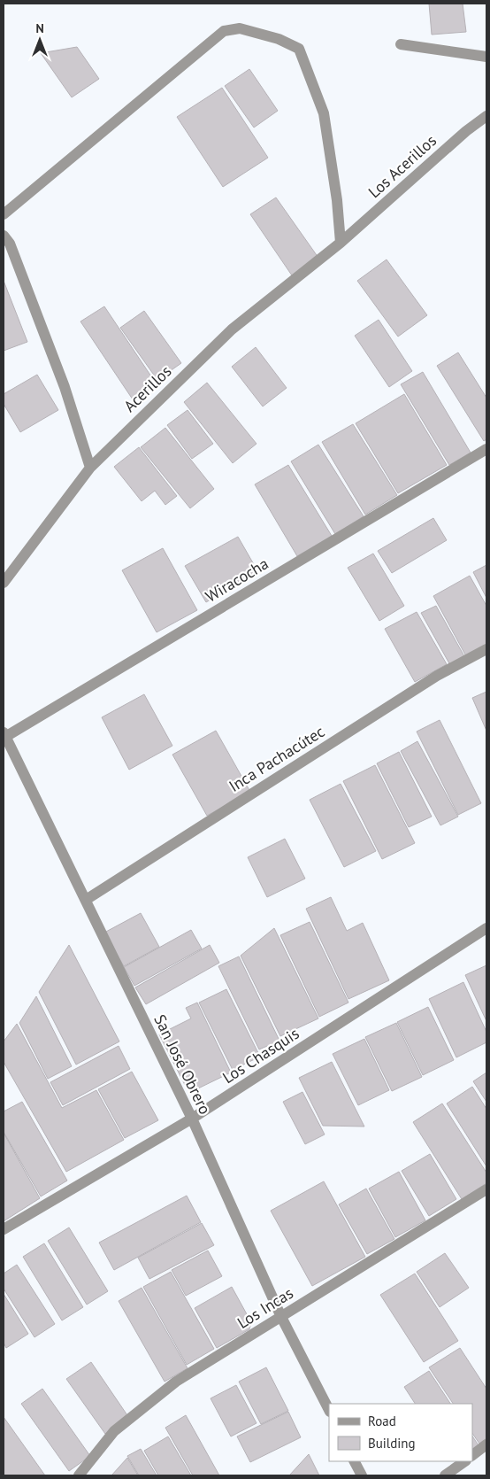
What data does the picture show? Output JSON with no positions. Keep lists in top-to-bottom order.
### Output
{
  "streets": {
    "street": [
      "Los Acerillos",
      "Acerillos",
      "Wiracocha",
      "Inca Pachacútec",
      "Los Chasquis",
      "San José Obrero",
      "Los Incas"
    ]
  },
  "crossings": [
    ["Los Acerillos", "Acerillos"],
    ["Wiracocha", "San José Obrero"],
    ["Inca Pachacútec", "San José Obrero"],
    ["Los Chasquis", "San José Obrero"],
    ["San José Obrero", "Los Incas"]
  ],
  "legend": ["Road", "Building"],
  "north": "top"
}
